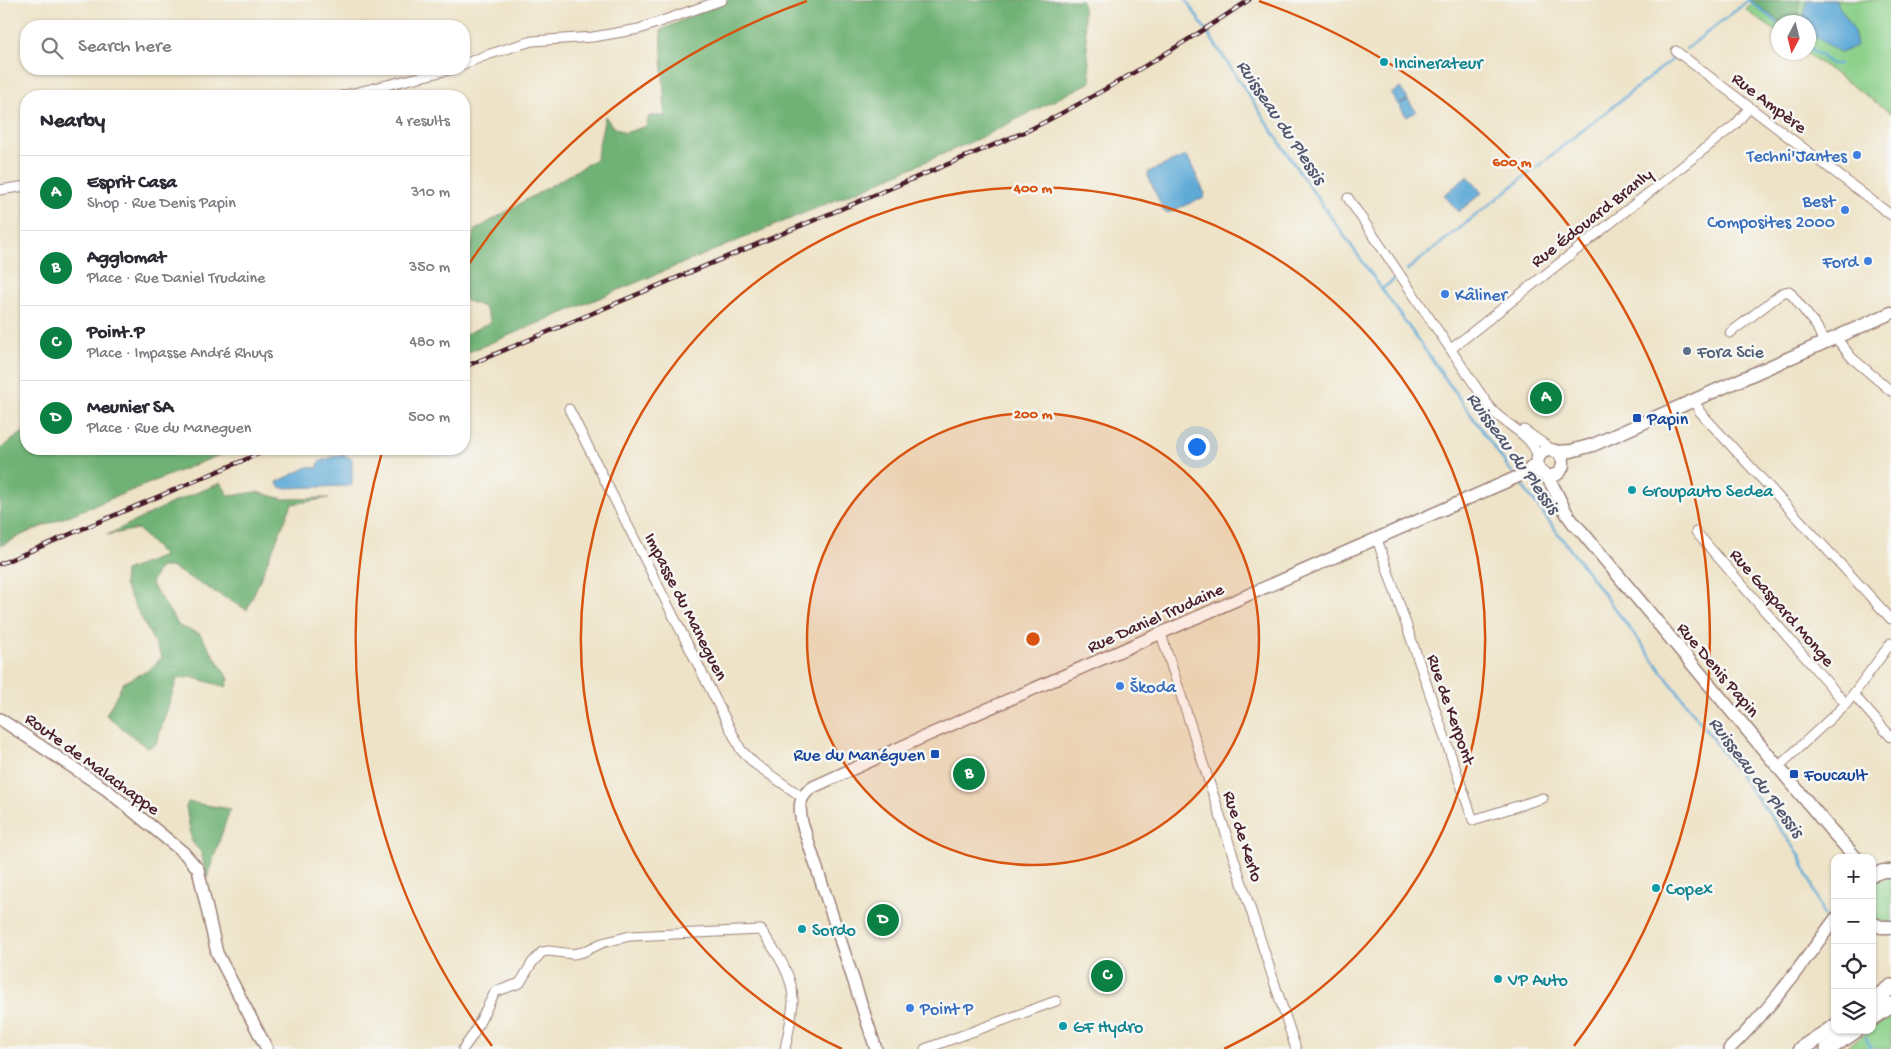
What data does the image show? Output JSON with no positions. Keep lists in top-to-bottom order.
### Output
{
  "streets": {
    "main road": ["Rue Denis Papin"],
    "street": [
      "Rue Ampère",
      "Rue Édouard Branly",
      "Impasse du Maneguen",
      "Rue Gaspard Monge",
      "Rue Daniel Trudaine",
      "Rue de Kerpont",
      "Route de Malachappe",
      "Rue de Kerlo"
    ]
  },
  "crossings": [
    ["Rue Ampère", "Rue Édouard Branly"],
    ["Rue Édouard Branly", "Rue Denis Papin"],
    ["Impasse du Maneguen", "Rue Daniel Trudaine"],
    ["Rue Daniel Trudaine", "Rue Denis Papin"],
    ["Rue Daniel Trudaine", "Rue de Kerpont"],
    ["Rue Daniel Trudaine", "Rue de Kerlo"]
  ],
  "water": ["Ruisseau du Plessis"],
  "places": {
    "other": [
      "Incinerateur",
      "Techni'Jantes",
      "Best Composites 2000",
      "Ford",
      "Kâliner",
      "Fora Scie",
      "Groupauto Sedea",
      "Škoda",
      "Copex",
      "Sordo",
      "VP Auto",
      "Point P",
      "GF Hydro"
    ],
    "transit": ["Papin", "Rue du Manéguen", "Foucault"]
  },
  "north": "bottom",
  "page": {
    "search": "Search here",
    "heading": ["Nearby", "4 results"],
    "list": [
      {
        "mark": "A",
        "name": "Esprit Casa",
        "note": "Shop · Rue Denis Papin",
        "value": "310 m"
      },
      {
        "mark": "B",
        "name": "Agglomat",
        "note": "Place · Rue Daniel Trudaine",
        "value": "350 m"
      },
      {
        "mark": "C",
        "name": "Point.P",
        "note": "Place · Impasse André Rhuys",
        "value": "480 m"
      },
      {
        "mark": "D",
        "name": "Meunier SA",
        "note": "Place · Rue du Maneguen",
        "value": "500 m"
      }
    ],
    "pins": [
      "A",
      "B",
      "D",
      "C"
    ],
    "map_buttons": ["+", "−"]
  },
  "rings": ["600 m", "400 m", "200 m"]
}
